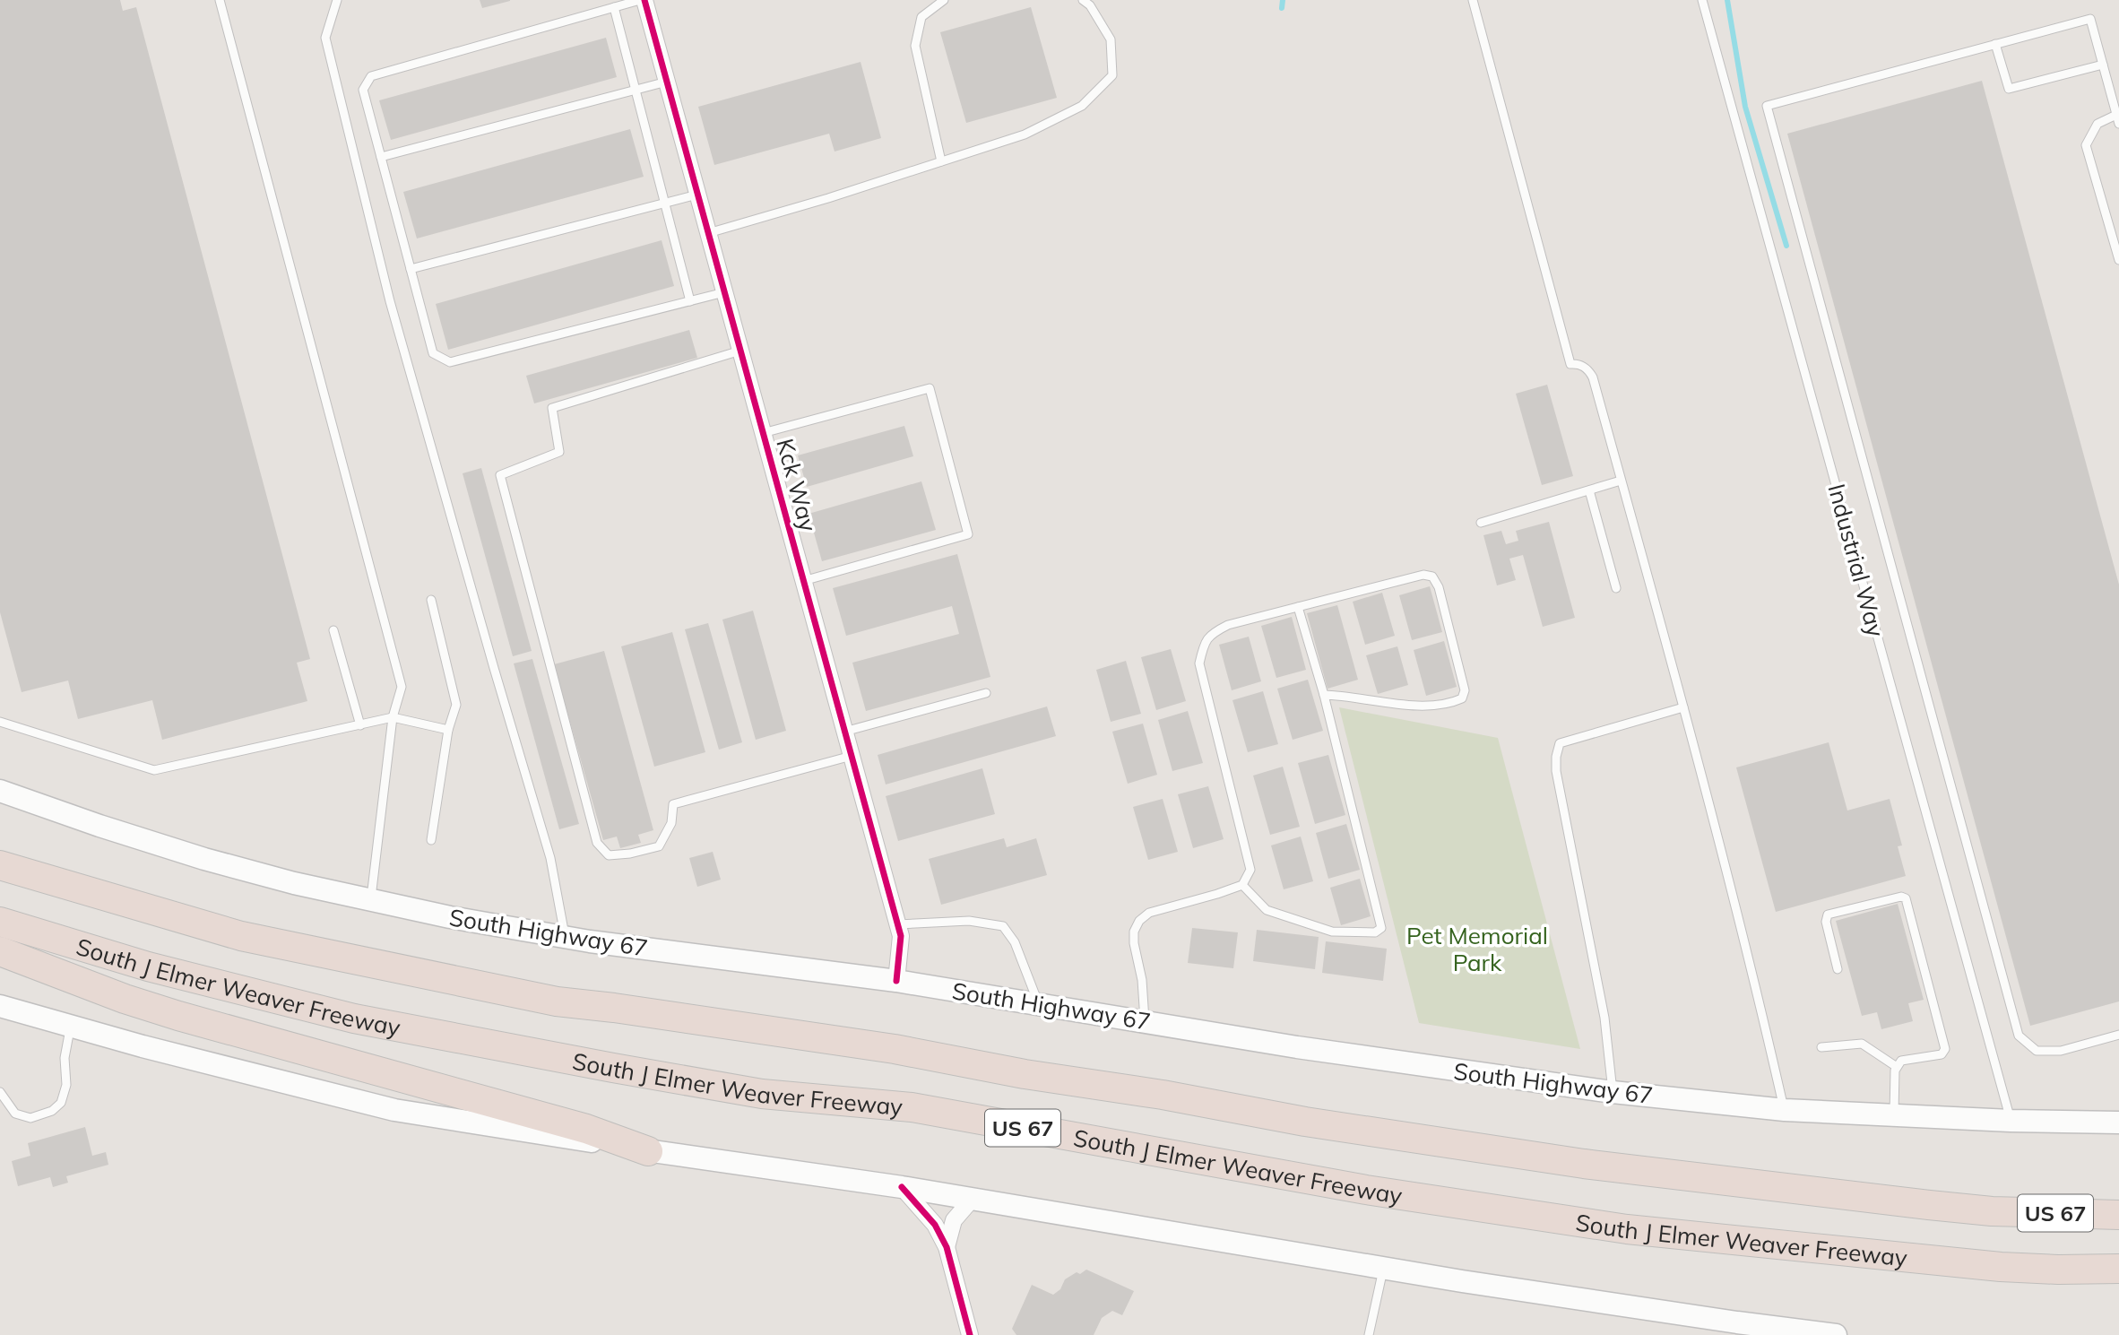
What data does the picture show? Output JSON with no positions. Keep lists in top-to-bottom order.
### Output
{
  "streets": {
    "highway": ["South J Elmer Weaver Freeway", "US 67"],
    "main road": ["South Highway 67"],
    "street": ["Kck Way"],
    "lane": ["Industrial Way"]
  },
  "crossings": [
    ["Kck Way", "South Highway 67"],
    ["Industrial Way", "South Highway 67"]
  ],
  "parks": ["Pet Memorial Park"]
}
